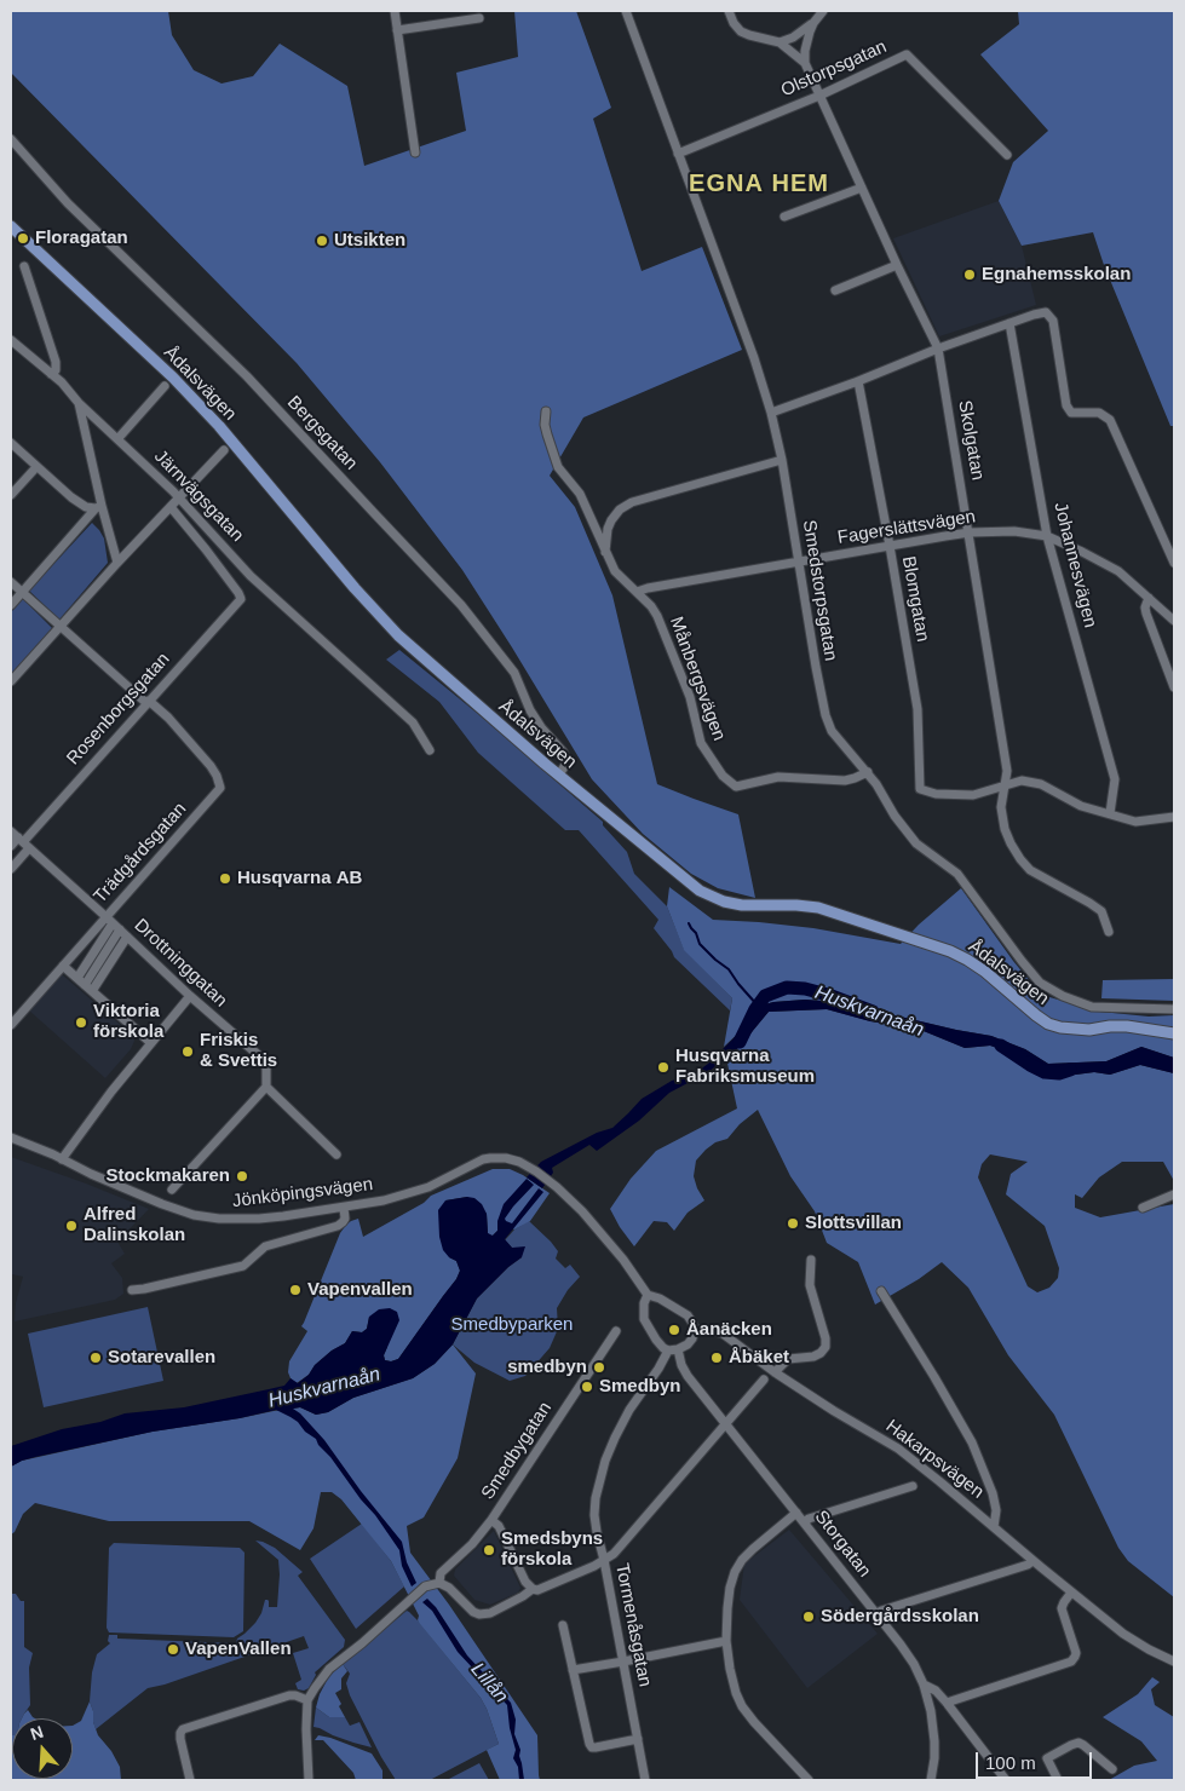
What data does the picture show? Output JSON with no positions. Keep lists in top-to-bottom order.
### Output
{
  "streets": {
    "main road": ["Ådalsvägen"],
    "street": [
      "Olstorpsgatan",
      "Bergsgatan",
      "Skolgatan",
      "Järnvägsgatan",
      "Fagerslättsvägen",
      "Johannesvägen",
      "Smedstorpsgatan",
      "Blomgatan",
      "Månbergsvägen",
      "Rosenborgsgatan",
      "Trädgårdsgatan",
      "Drottninggatan",
      "Jönköpingsvägen",
      "Smedbygatan",
      "Hakarpsvägen",
      "Storgatan",
      "Tormenåsgatan"
    ]
  },
  "crossings": [
    ["Olstorpsgatan", "Skolgatan"],
    ["Olstorpsgatan", "Smedstorpsgatan"],
    ["Ådalsvägen", "Bergsgatan"],
    ["Skolgatan", "Fagerslättsvägen"],
    ["Skolgatan", "Blomgatan"],
    ["Fagerslättsvägen", "Johannesvägen"],
    ["Fagerslättsvägen", "Smedstorpsgatan"],
    ["Fagerslättsvägen", "Blomgatan"],
    ["Fagerslättsvägen", "Månbergsvägen"],
    ["Smedstorpsgatan", "Månbergsvägen"],
    ["Rosenborgsgatan", "Trädgårdsgatan"],
    ["Rosenborgsgatan", "Drottninggatan"],
    ["Trädgårdsgatan", "Drottninggatan"],
    ["Jönköpingsvägen", "Storgatan"],
    ["Hakarpsvägen", "Tormenåsgatan"],
    ["Storgatan", "Tormenåsgatan"]
  ],
  "districts": ["EGNA HEM"],
  "water": ["Huskvarnaån", "Lillån"],
  "parks": ["Smedbyparken"],
  "places": [
    "Floragatan",
    "Utsikten",
    "Egnahemsskolan",
    "Husqvarna AB",
    "Viktoria förskola",
    "Friskis & Svettis",
    "Husqvarna Fabriksmuseum",
    "Stockmakaren",
    "Slottsvillan",
    "Alfred Dalinskolan",
    "Vapenvallen",
    "Åanäcken",
    "Sotarevallen",
    "Åbäket",
    "smedbyn",
    "Smedbyn",
    "Smedsbyns förskola",
    "Södergårdsskolan",
    "VapenVallen"
  ],
  "scale_bar": "100 m",
  "north": "top"
}
